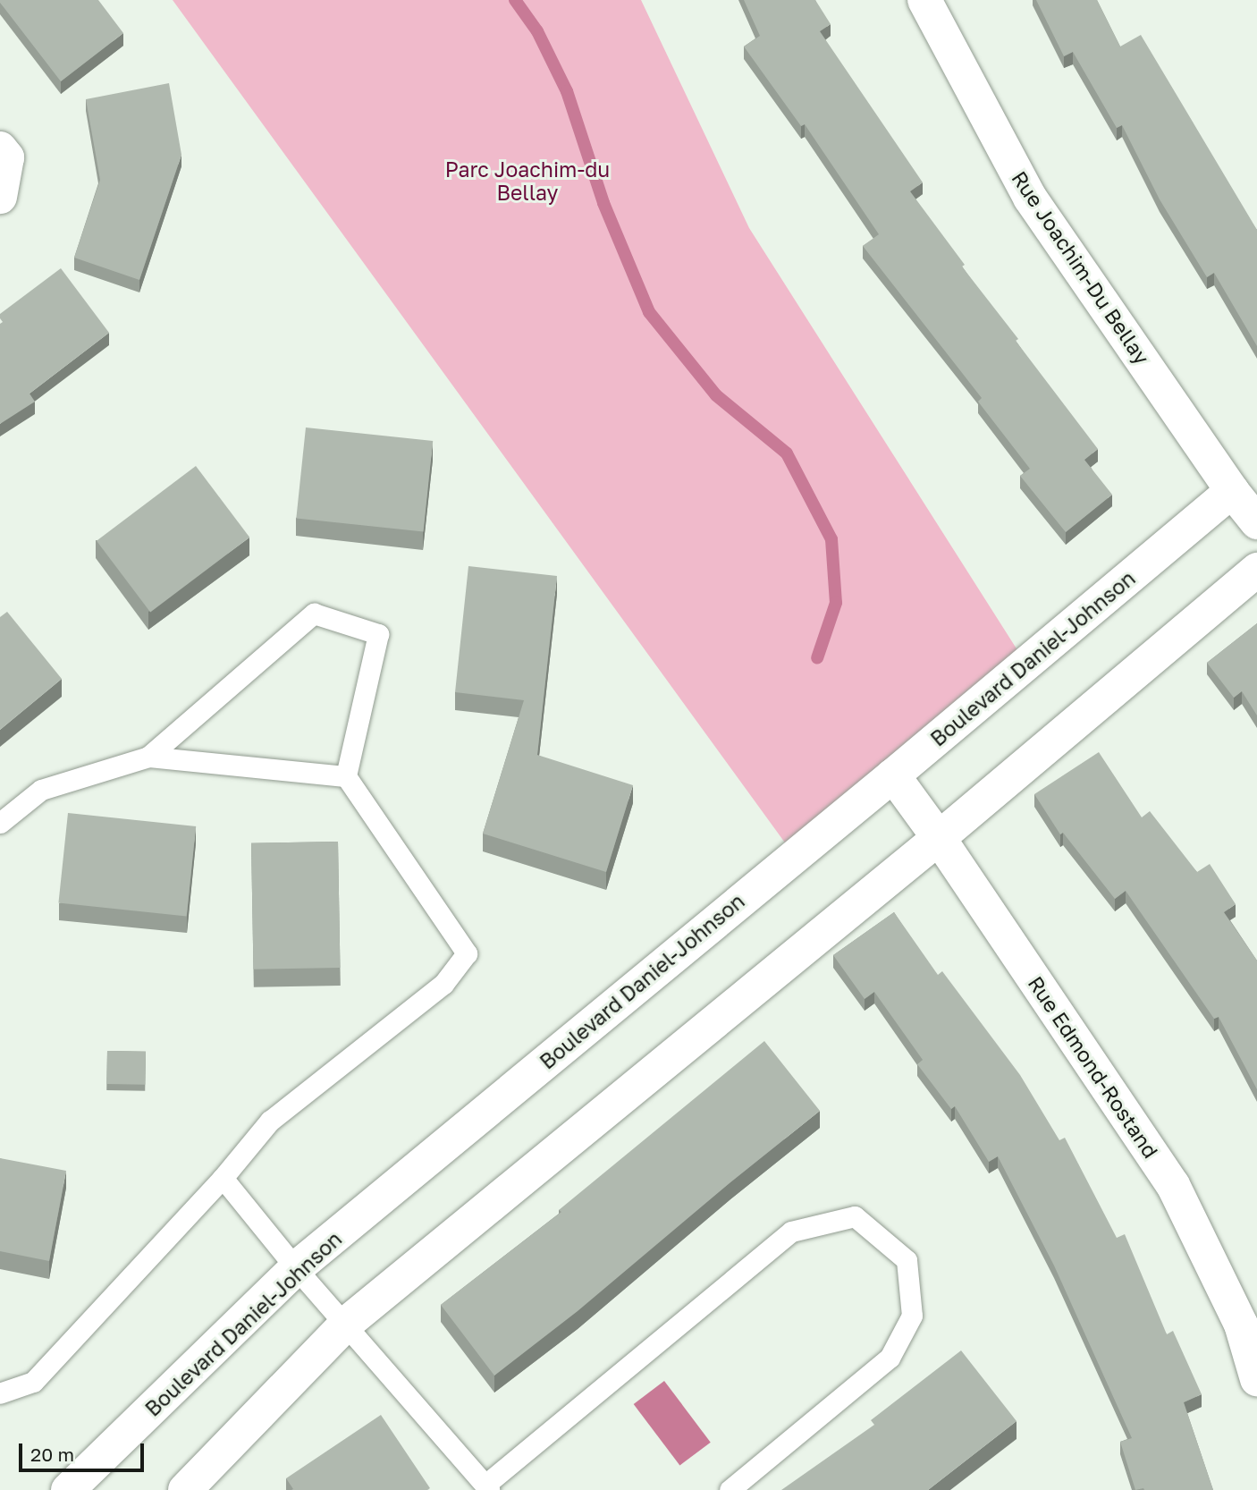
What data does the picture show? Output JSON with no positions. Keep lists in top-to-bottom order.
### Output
{
  "streets": {
    "street": ["Rue Joachim-Du Bellay", "Boulevard Daniel-Johnson", "Rue Edmond-Rostand"]
  },
  "crossings": [
    ["Rue Joachim-Du Bellay", "Boulevard Daniel-Johnson"],
    ["Boulevard Daniel-Johnson", "Rue Edmond-Rostand"]
  ],
  "parks": ["Parc Joachim-du Bellay"],
  "scale_bar": "20 m"
}
